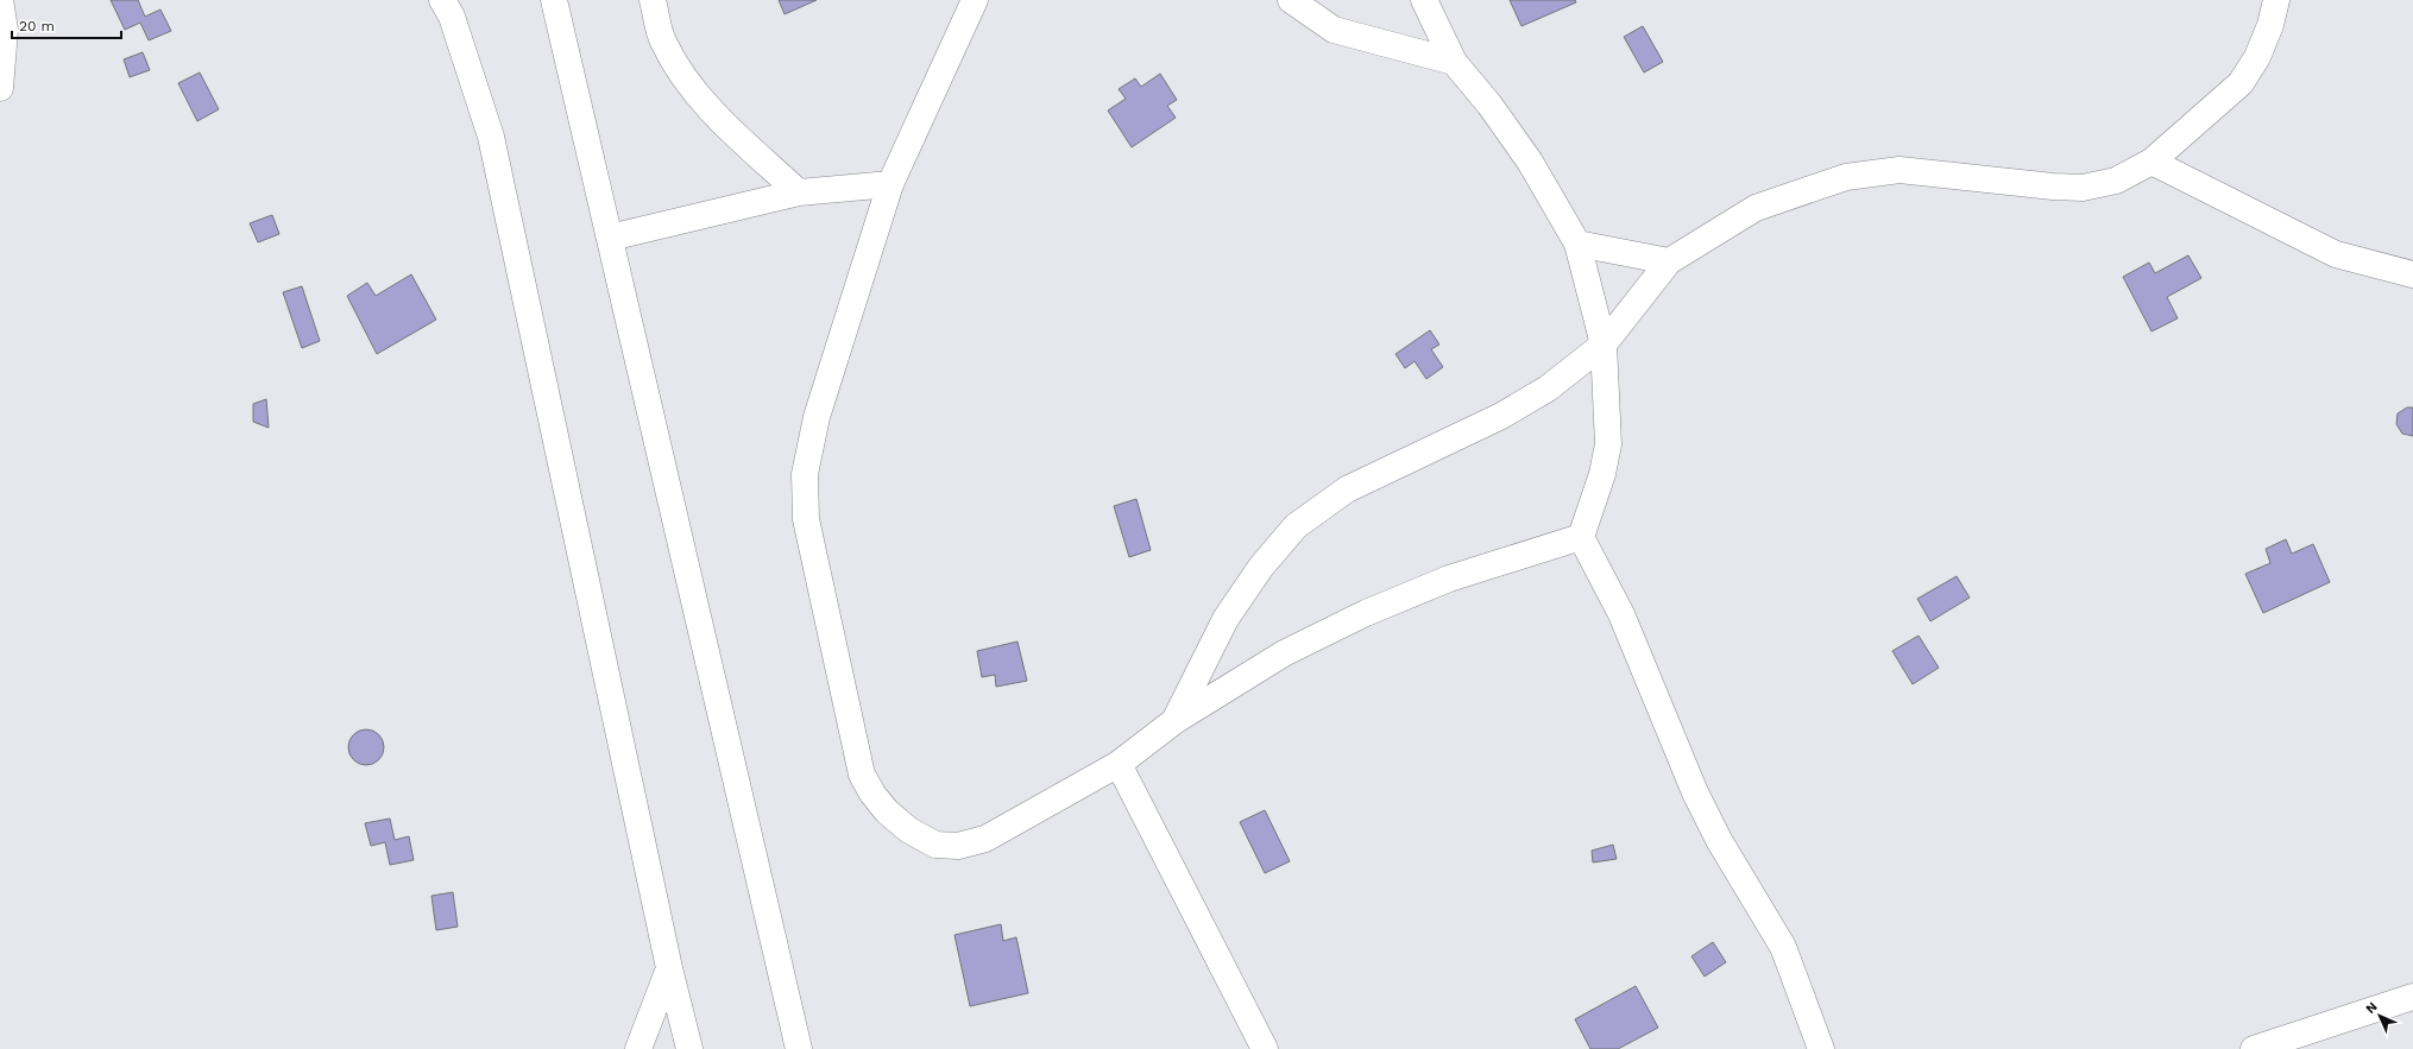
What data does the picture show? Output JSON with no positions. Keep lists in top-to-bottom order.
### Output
{
  "scale_bar": "20 m",
  "north": "top left"
}
